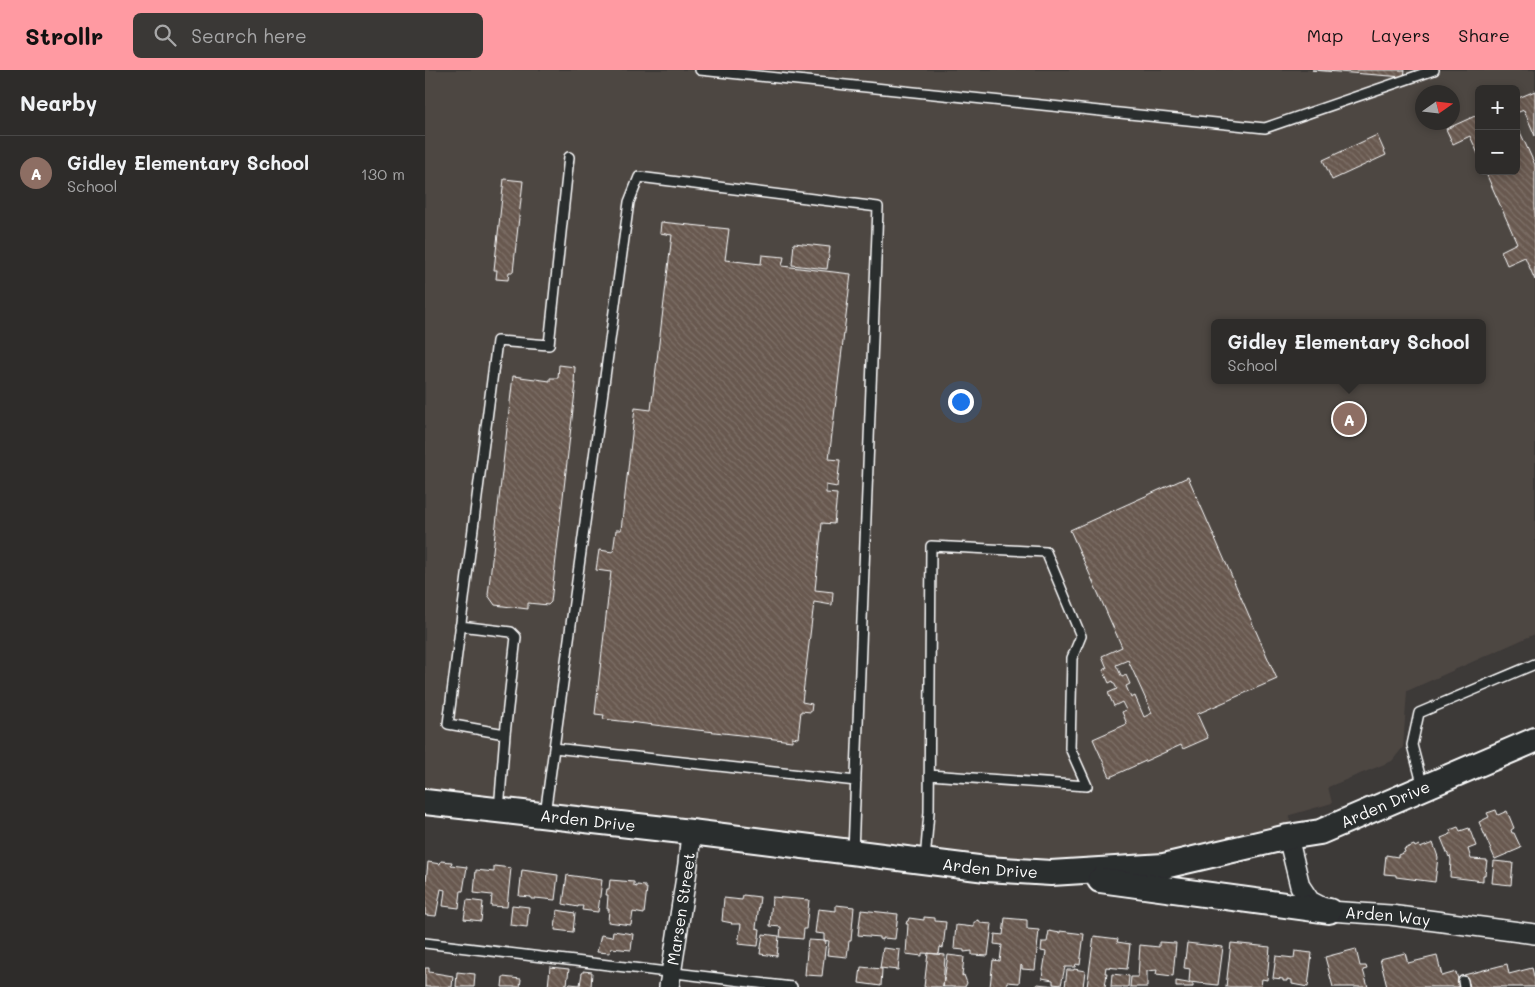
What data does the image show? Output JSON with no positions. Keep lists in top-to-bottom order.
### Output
{
  "streets": {
    "street": ["Arden Drive", "Marsen Street", "Arden Way"]
  },
  "crossings": [
    ["Arden Drive", "Marsen Street"],
    ["Arden Drive", "Arden Way"]
  ],
  "north": "right",
  "page": {
    "header": "Strollr",
    "search": "Search here",
    "nav": ["Map", "Layers", "Share"],
    "heading": "Nearby",
    "map_buttons": ["+", "−"],
    "list": [
      {
        "mark": "A",
        "name": "Gidley Elementary School",
        "note": "School",
        "value": "130 m"
      }
    ],
    "popup": ["Gidley Elementary School", "School"],
    "pins": "A"
  }
}
